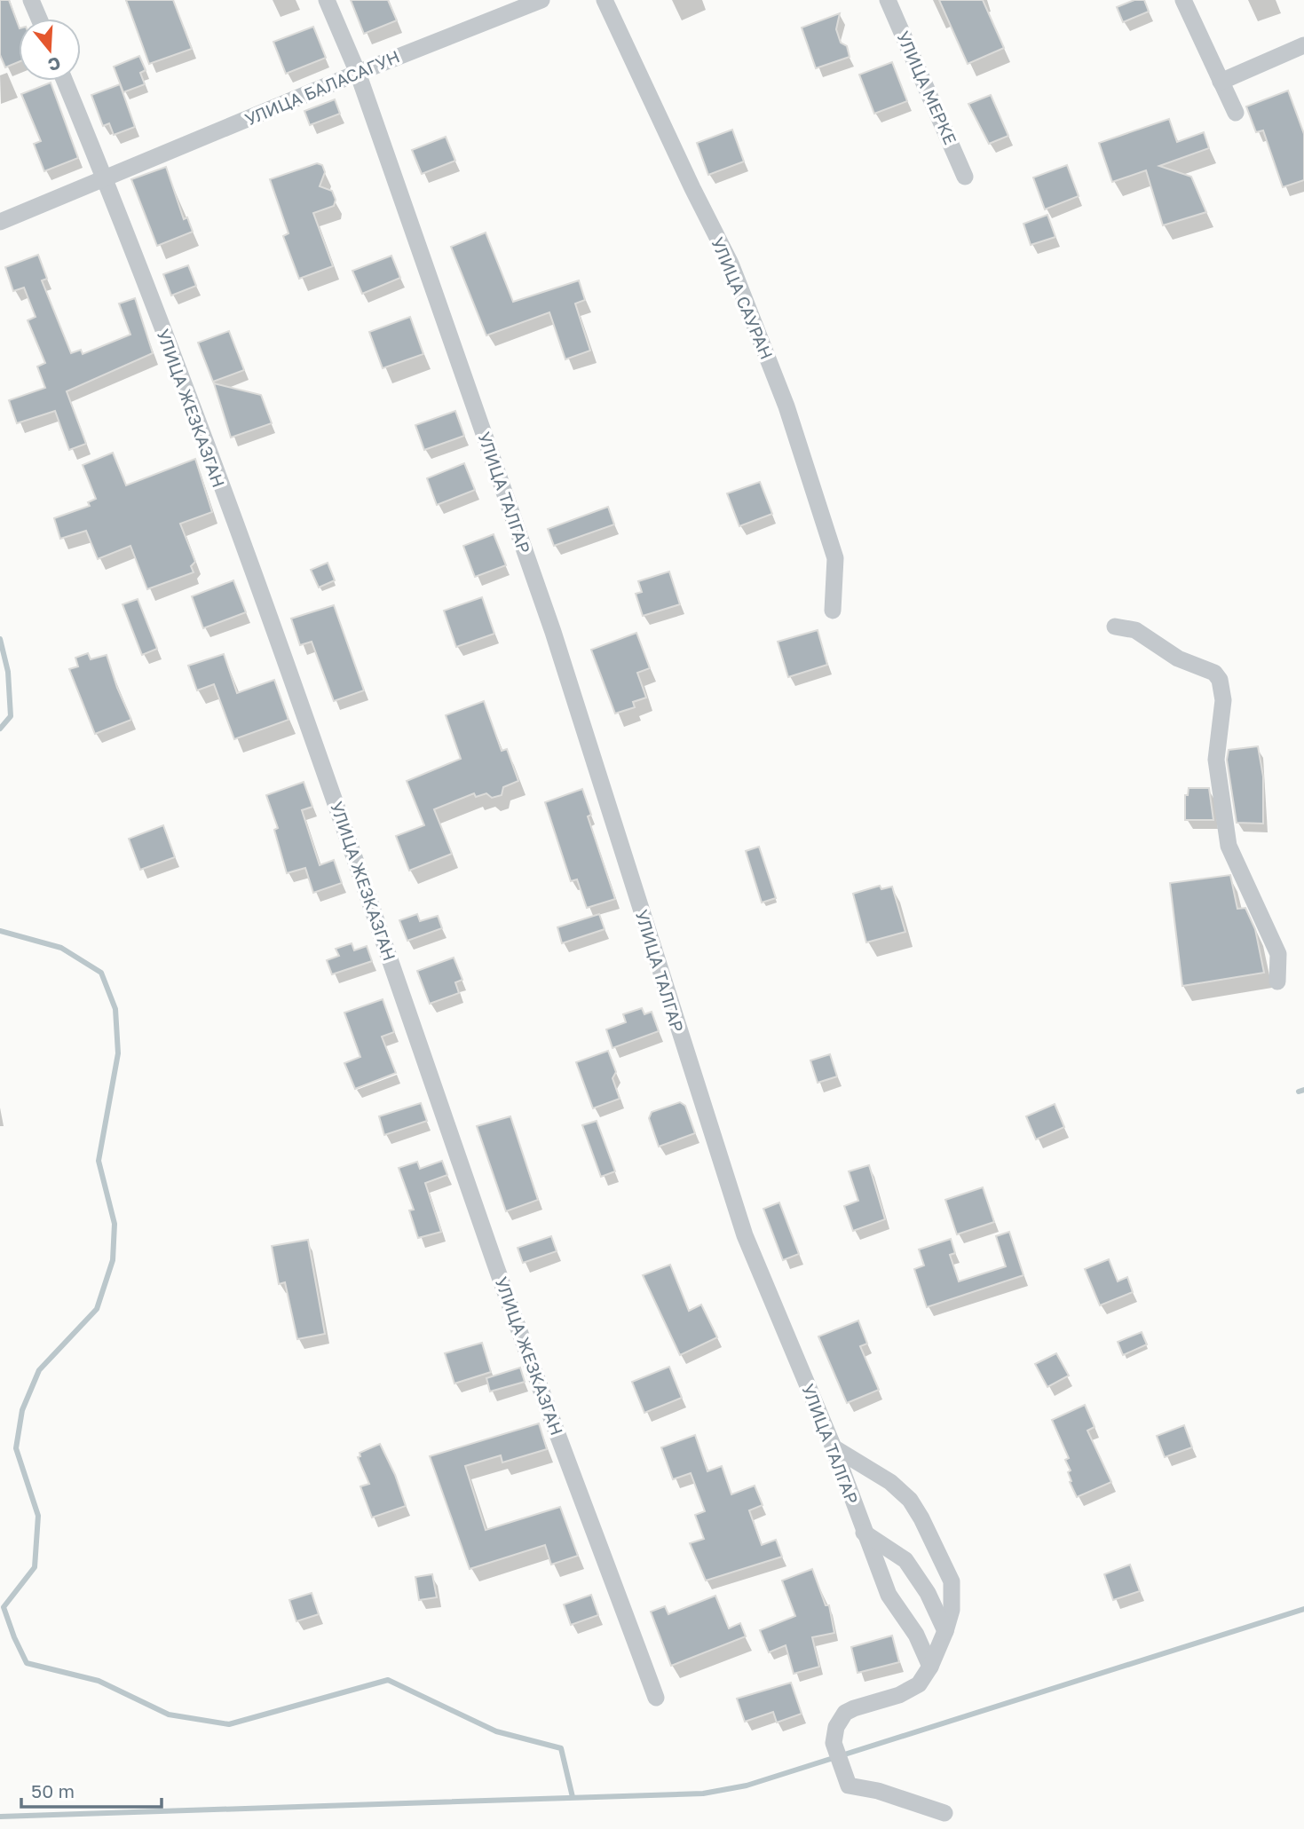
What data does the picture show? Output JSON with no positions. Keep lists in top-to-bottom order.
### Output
{
  "streets": {
    "street": [
      "УЛИЦА БАЛАСАГУН",
      "УЛИЦА МЕРКЕ",
      "УЛИЦА САУРАН",
      "УЛИЦА ЖЕЗКАЗГАН",
      "УЛИЦА ТАЛГАР"
    ]
  },
  "crossings": [
    ["УЛИЦА БАЛАСАГУН", "УЛИЦА ЖЕЗКАЗГАН"],
    ["УЛИЦА БАЛАСАГУН", "УЛИЦА ТАЛГАР"]
  ],
  "scale_bar": "50 m",
  "north": "bottom"
}
